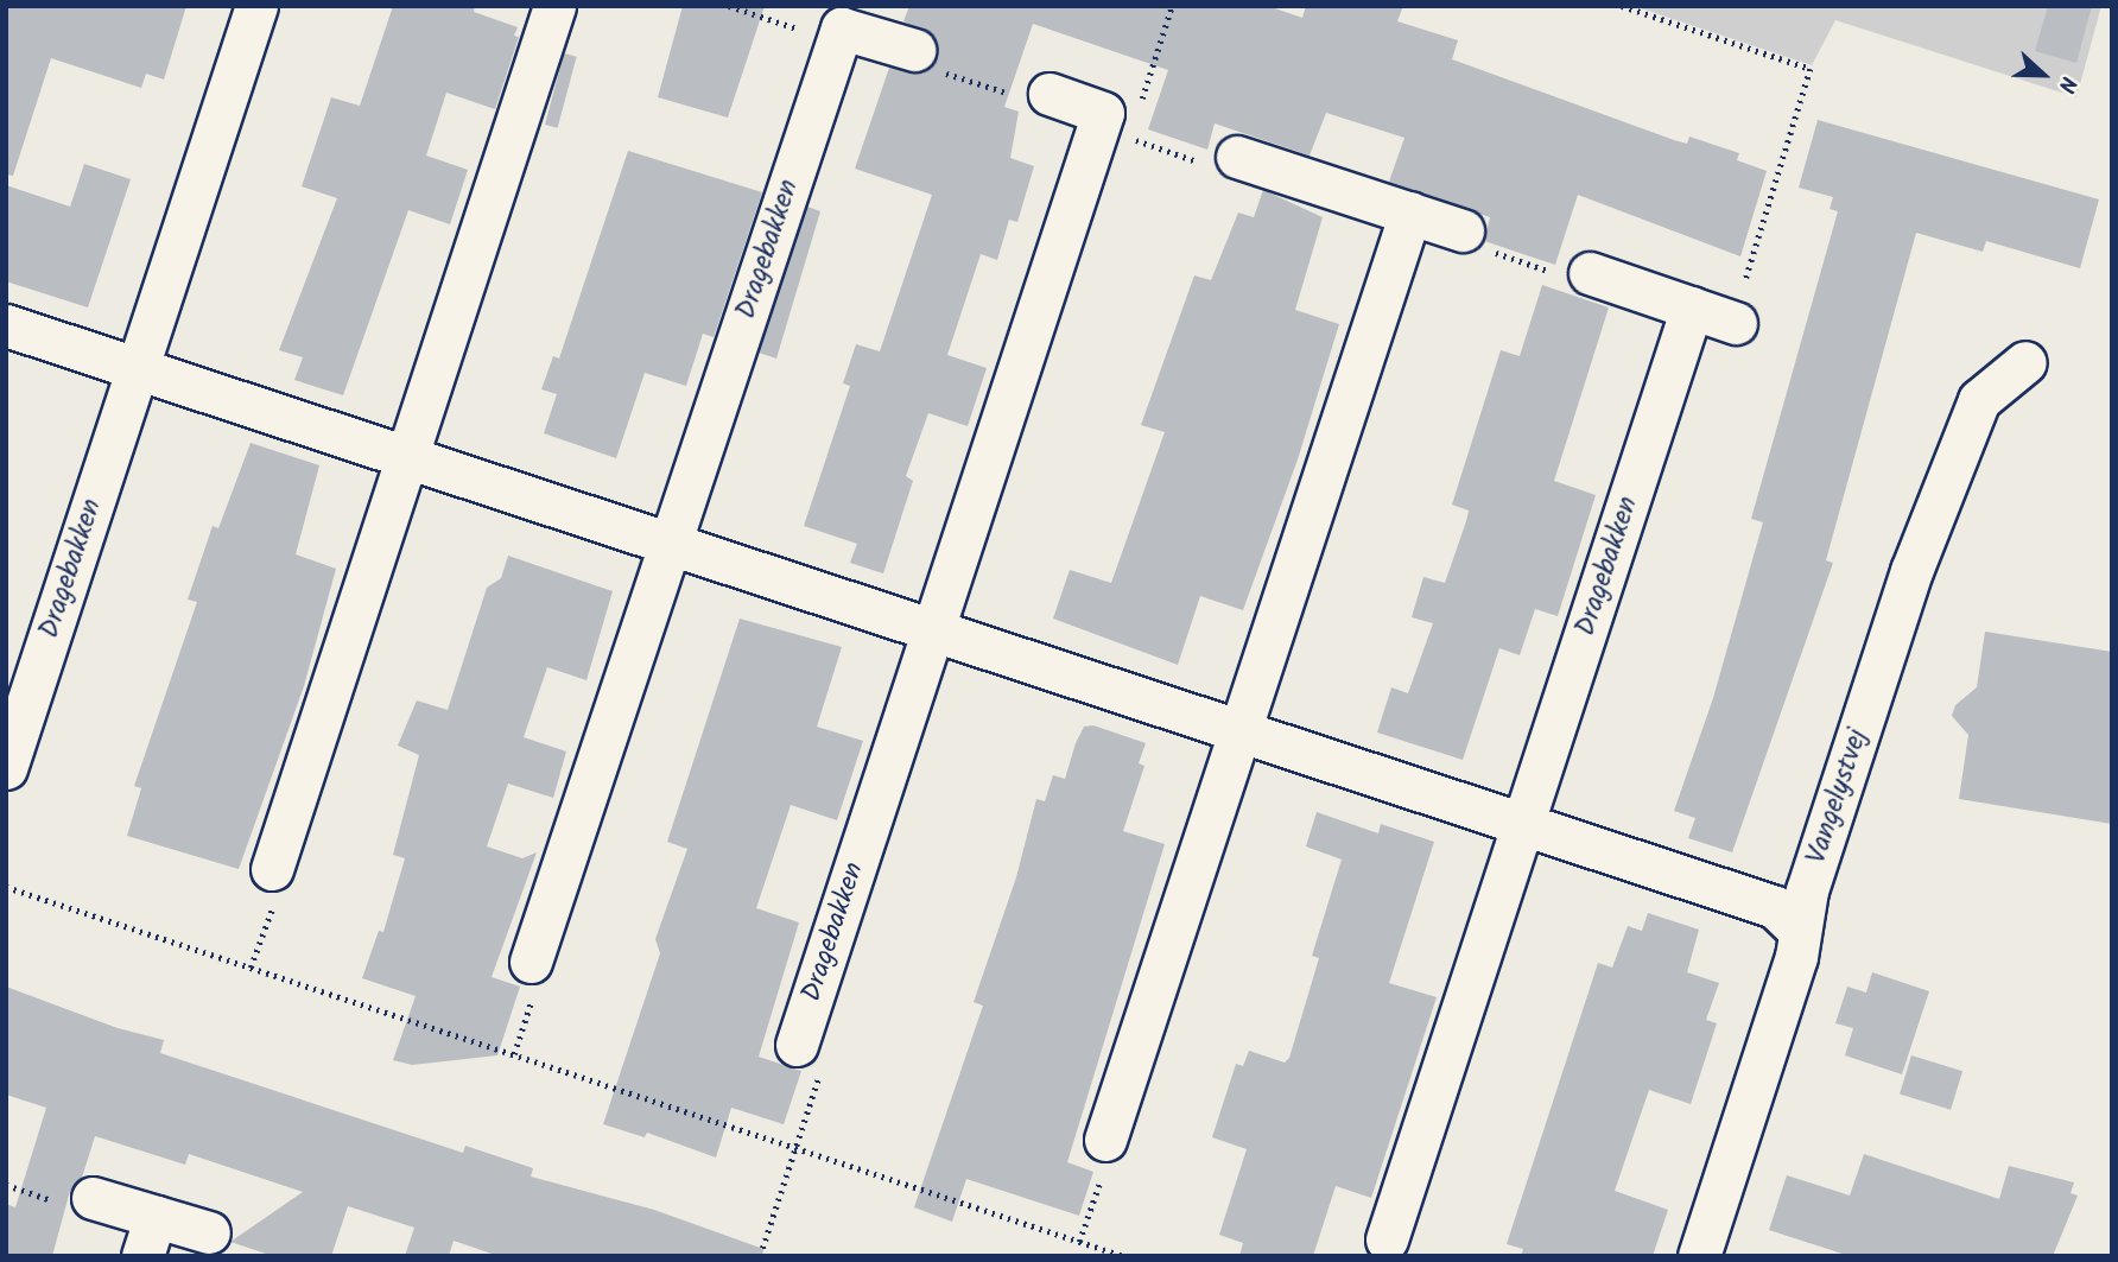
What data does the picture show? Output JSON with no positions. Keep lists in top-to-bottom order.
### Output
{
  "streets": {
    "street": ["Dragebakken", "Vangelystvej"]
  },
  "north": "right"
}
